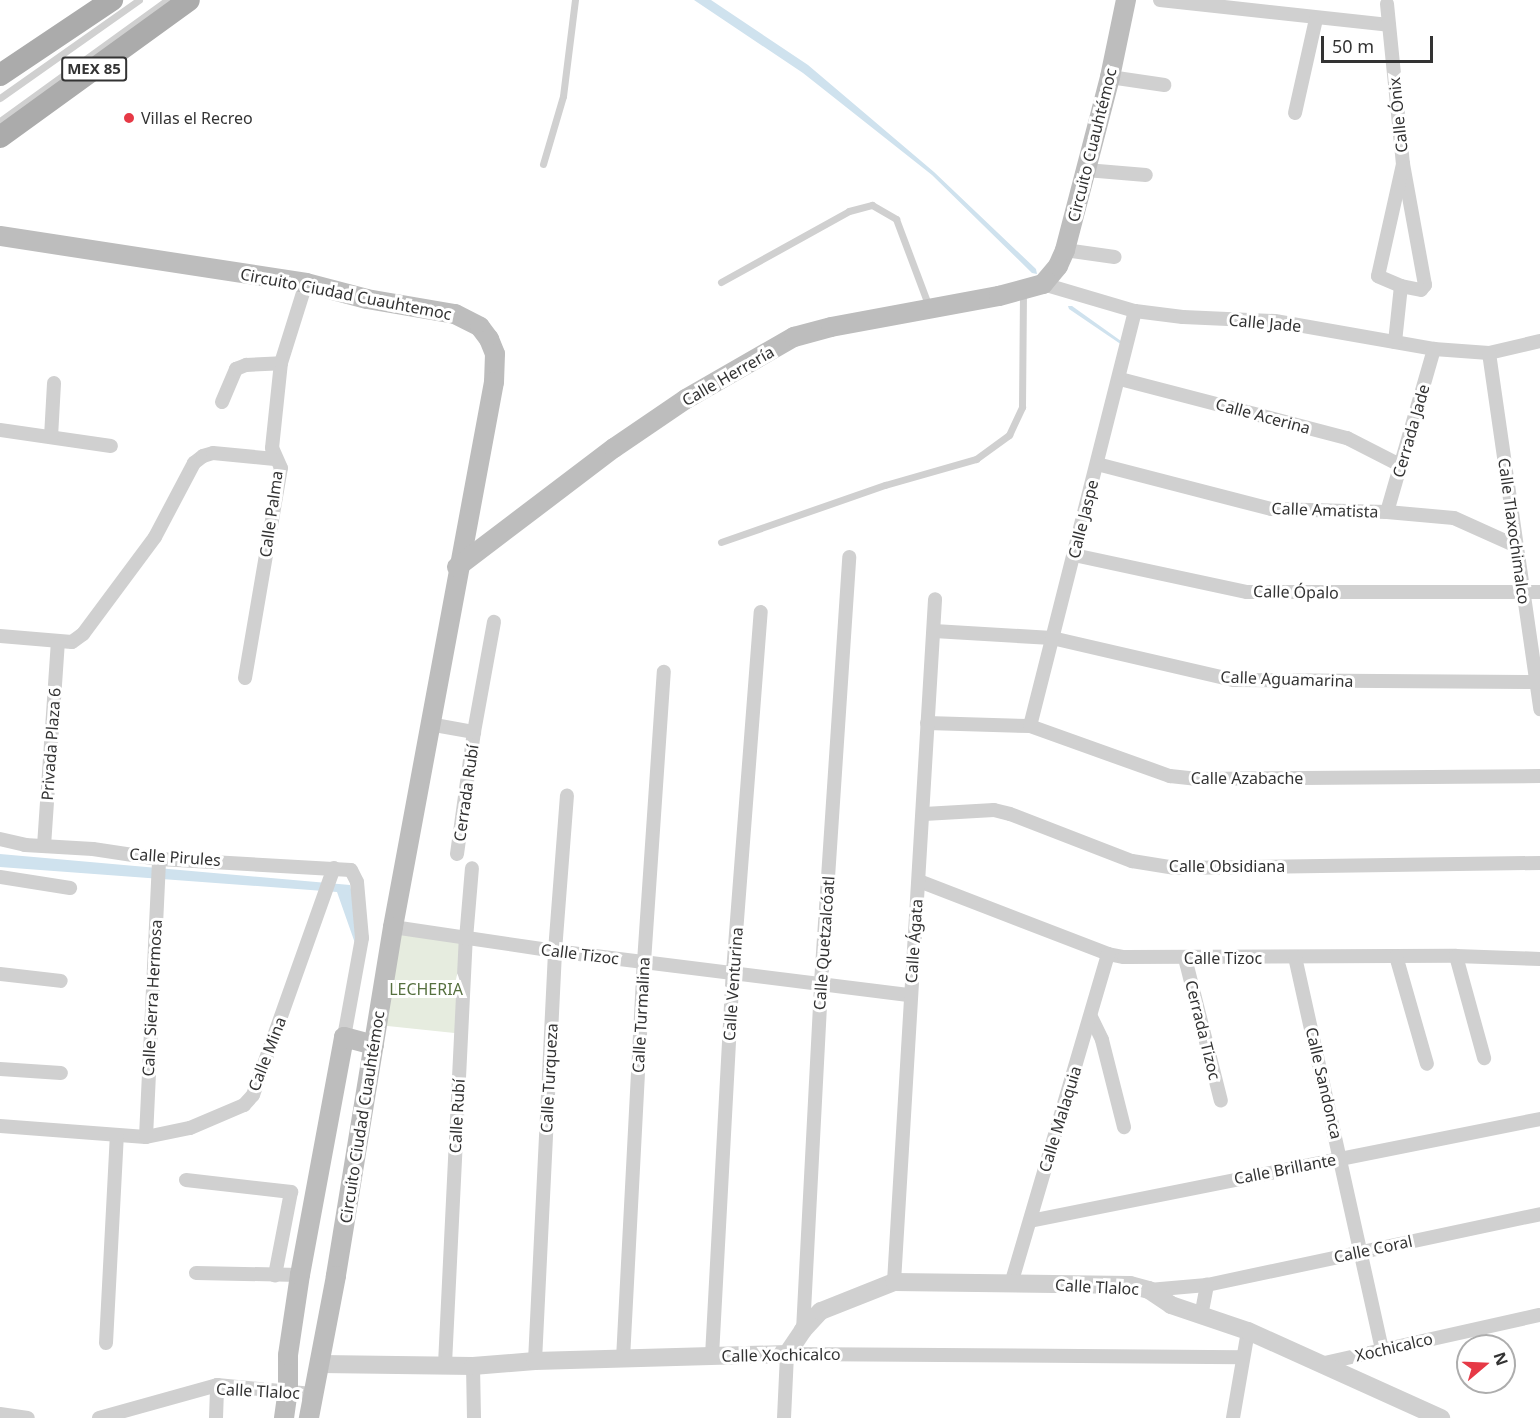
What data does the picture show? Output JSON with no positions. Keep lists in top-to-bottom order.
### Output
{
  "streets": {
    "main road": [
      "MEX 85",
      "Circuito Cuauhtémoc",
      "Circuito Ciudad Cuauhtemoc",
      "Calle Herrería",
      "Circuito Ciudad Cuauhtémoc"
    ],
    "street": [
      "Calle Ónix",
      "Calle Jade",
      "Calle Acerina",
      "Cerrada Jade",
      "Calle Amatista",
      "Calle Palma",
      "Calle Jaspe",
      "Calle Tlaxochimalco",
      "Calle Ópalo",
      "Calle Aguamarina",
      "Privada Plaza 6",
      "Calle Azabache",
      "Cerrada Rubí",
      "Calle Pirules",
      "Calle Obsidiana",
      "Calle Ágata",
      "Calle Quetzalcóatl",
      "Calle Tizoc",
      "Calle Venturina",
      "Calle Sierra Hermosa",
      "Calle Turmalina",
      "Cerrada Tizoc",
      "Calle Mina",
      "Calle Turqueza",
      "Calle Sandonca",
      "Calle Rubí",
      "Calle Malaquia",
      "Calle Brillante",
      "Calle Coral",
      "Calle Tlaloc",
      "Xochicalco",
      "Calle Xochicalco"
    ]
  },
  "crossings": [
    ["Circuito Cuauhtémoc", "Calle Jade"],
    ["Circuito Cuauhtémoc", "Calle Herrería"],
    ["Circuito Ciudad Cuauhtemoc", "Calle Herrería"],
    ["Circuito Ciudad Cuauhtemoc", "Calle Palma"],
    ["Circuito Ciudad Cuauhtemoc", "Circuito Ciudad Cuauhtémoc"],
    ["Calle Jade", "Calle Herrería"],
    ["Calle Jade", "Cerrada Jade"],
    ["Calle Jade", "Calle Jaspe"],
    ["Calle Jade", "Calle Tlaxochimalco"],
    ["Calle Herrería", "Circuito Ciudad Cuauhtémoc"],
    ["Calle Acerina", "Cerrada Jade"],
    ["Calle Acerina", "Calle Jaspe"],
    ["Cerrada Jade", "Calle Amatista"],
    ["Calle Amatista", "Calle Jaspe"],
    ["Calle Amatista", "Calle Tlaxochimalco"],
    ["Calle Jaspe", "Calle Ópalo"],
    ["Calle Jaspe", "Calle Aguamarina"],
    ["Calle Jaspe", "Calle Azabache"],
    ["Calle Tlaxochimalco", "Calle Ópalo"],
    ["Calle Tlaxochimalco", "Calle Aguamarina"],
    ["Calle Aguamarina", "Calle Ágata"],
    ["Privada Plaza 6", "Calle Pirules"],
    ["Calle Azabache", "Calle Ágata"],
    ["Cerrada Rubí", "Circuito Ciudad Cuauhtémoc"],
    ["Calle Pirules", "Calle Sierra Hermosa"],
    ["Calle Pirules", "Calle Mina"],
    ["Calle Obsidiana", "Calle Ágata"],
    ["Calle Ágata", "Calle Tizoc"],
    ["Calle Ágata", "Calle Tlaloc"],
    ["Calle Quetzalcóatl", "Calle Tizoc"],
    ["Calle Quetzalcóatl", "Calle Tlaloc"],
    ["Calle Tizoc", "Calle Venturina"],
    ["Calle Tizoc", "Calle Turmalina"],
    ["Calle Tizoc", "Cerrada Tizoc"],
    ["Calle Tizoc", "Calle Turqueza"],
    ["Calle Tizoc", "Calle Sandonca"],
    ["Calle Tizoc", "Calle Rubí"],
    ["Calle Tizoc", "Circuito Ciudad Cuauhtémoc"],
    ["Calle Tizoc", "Calle Malaquia"],
    ["Calle Venturina", "Calle Xochicalco"],
    ["Calle Sierra Hermosa", "Calle Mina"],
    ["Calle Turmalina", "Calle Xochicalco"],
    ["Calle Turqueza", "Calle Xochicalco"],
    ["Calle Sandonca", "Calle Brillante"],
    ["Calle Sandonca", "Calle Coral"],
    ["Calle Sandonca", "Xochicalco"],
    ["Calle Rubí", "Calle Xochicalco"],
    ["Circuito Ciudad Cuauhtémoc", "Calle Tlaloc"],
    ["Circuito Ciudad Cuauhtémoc", "Calle Xochicalco"],
    ["Calle Malaquia", "Calle Brillante"],
    ["Calle Malaquia", "Calle Tlaloc"],
    ["Calle Coral", "Calle Tlaloc"],
    ["Calle Tlaloc", "Xochicalco"],
    ["Calle Tlaloc", "Calle Xochicalco"]
  ],
  "parks": ["LECHERIA"],
  "places": ["Villas el Recreo"],
  "scale_bar": "50 m",
  "north": "right"
}
